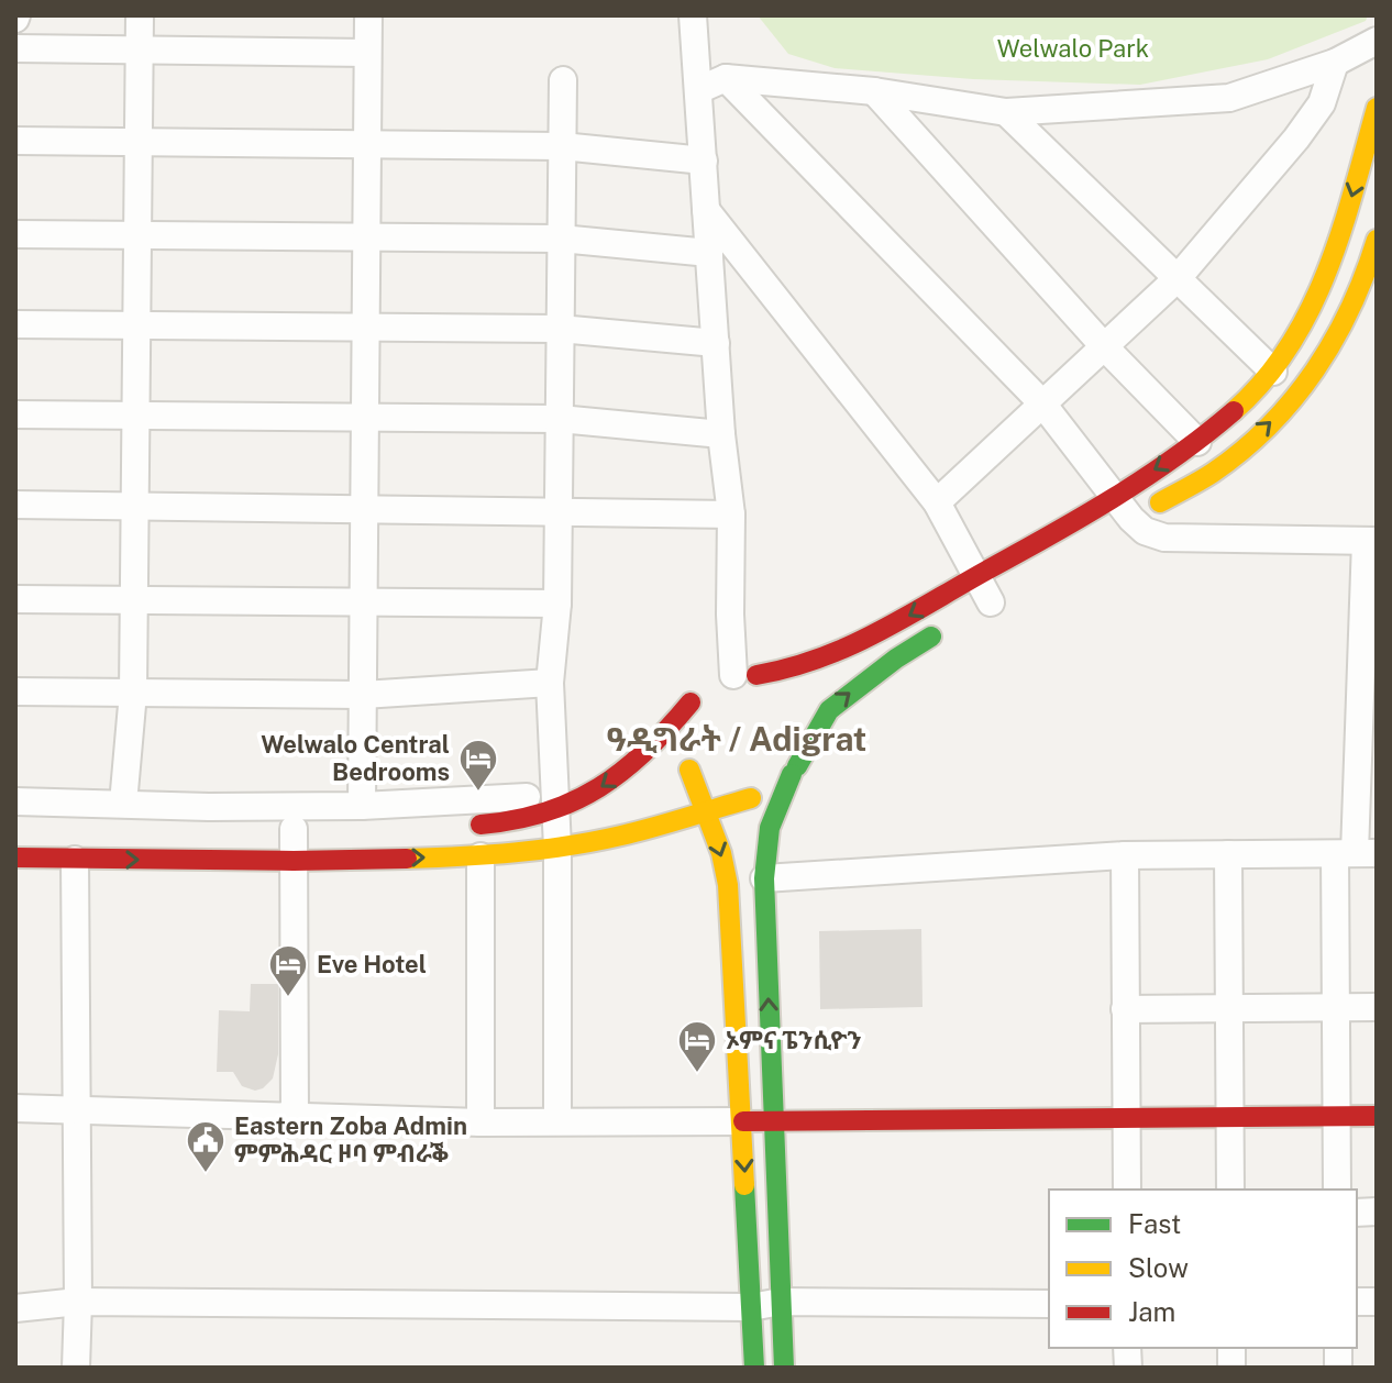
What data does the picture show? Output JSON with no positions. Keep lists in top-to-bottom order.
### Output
{
  "districts": ["ዓዲግራት / Adigrat"],
  "parks": ["Welwalo Park"],
  "places": {
    "hotel": ["Welwalo Central Bedrooms", "Eve Hotel", "ኦምና ፔንሲዮን"],
    "public building": ["Eastern Zoba Admin ምምሕዳር ዞባ ምብራቕ"]
  },
  "legend": ["Fast", "Slow", "Jam"]
}
